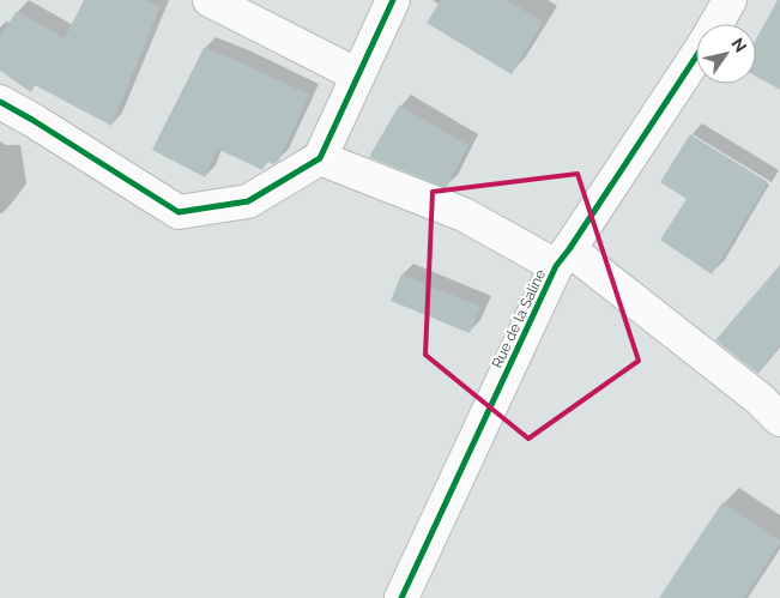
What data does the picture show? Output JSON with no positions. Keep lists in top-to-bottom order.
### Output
{
  "streets": {
    "street": ["Rue de la Saline"]
  },
  "north": "top right"
}
